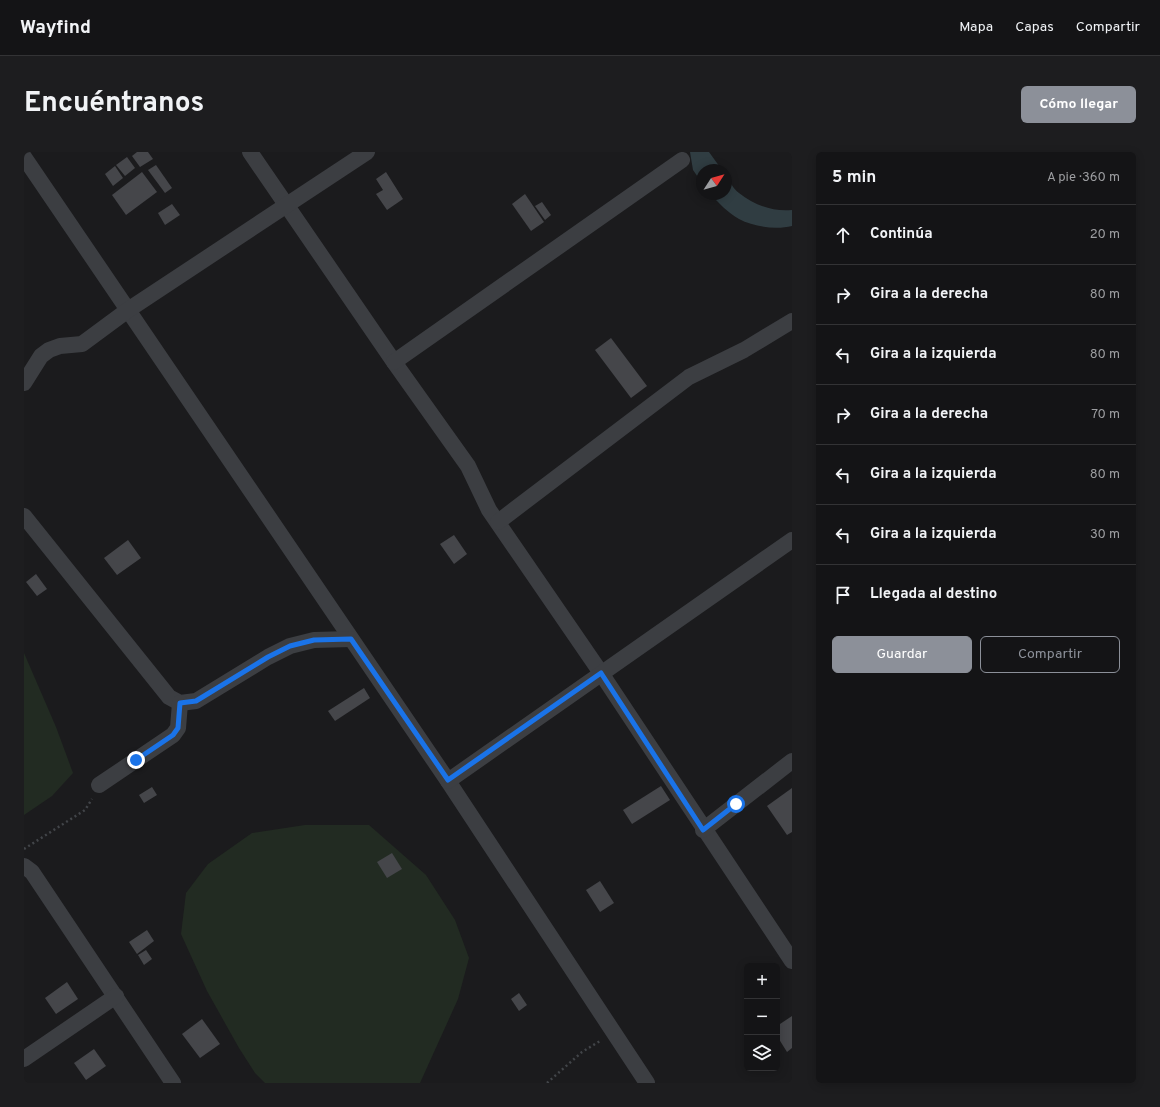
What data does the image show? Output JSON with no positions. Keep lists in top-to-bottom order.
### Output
{
  "north": "top right",
  "page": {
    "header": "Wayfind",
    "nav": ["Mapa", "Capas", "Compartir"],
    "title": "Encuéntranos",
    "buttons": [
      "Cómo llegar",
      ["Guardar", "Compartir"]
    ],
    "heading": ["5 min", "A pie · 360 m"],
    "list": [
      ["Continúa", "20 m"],
      ["Gira a la derecha", "80 m"],
      ["Gira a la izquierda", "80 m"],
      ["Gira a la derecha", "70 m"],
      ["Gira a la izquierda", "80 m"],
      ["Gira a la izquierda", "30 m"],
      "Llegada al destino"
    ],
    "map_buttons": ["+", "−"]
  }
}
